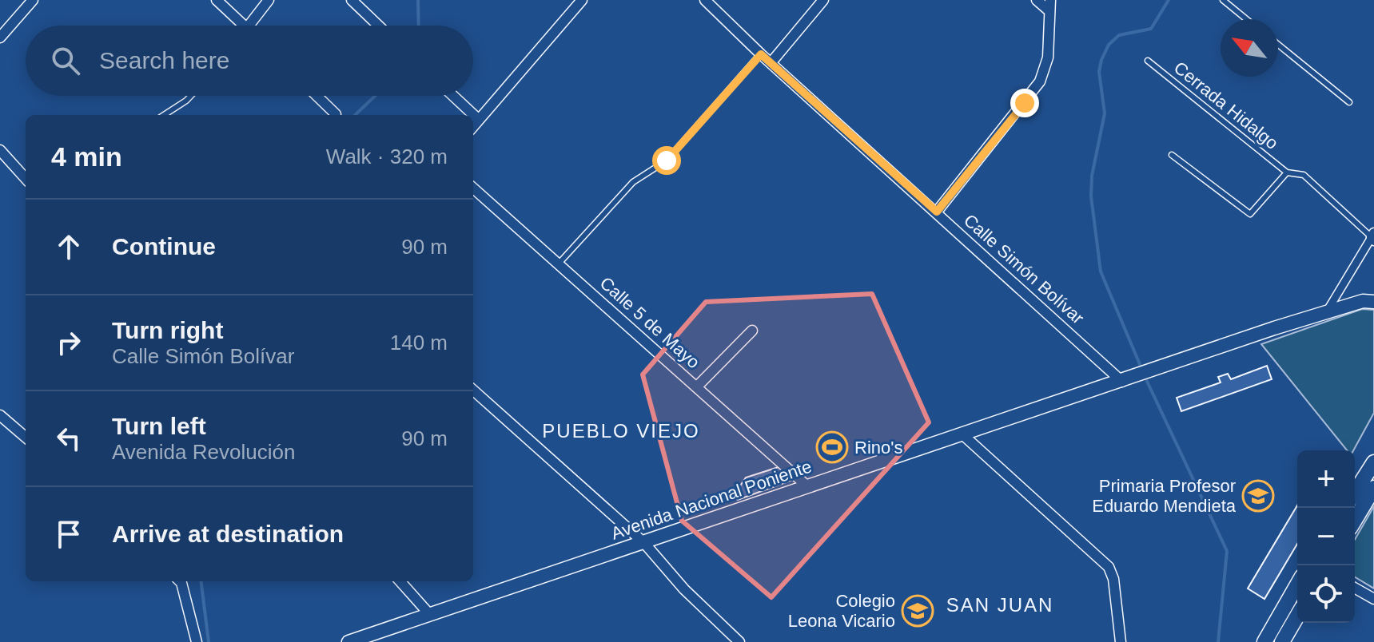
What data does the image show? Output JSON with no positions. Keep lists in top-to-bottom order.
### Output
{
  "streets": {
    "street": ["Calle Simón Bolívar", "Calle 5 de Mayo", "Avenida Nacional Poniente"],
    "lane": ["Cerrada Hidalgo"]
  },
  "crossings": [
    ["Calle Simón Bolívar", "Avenida Nacional Poniente"],
    ["Calle 5 de Mayo", "Avenida Nacional Poniente"]
  ],
  "districts": ["PUEBLO VIEJO", "SAN JUAN"],
  "places": {
    "sports": ["Rino's"],
    "school or university": ["Primaria Profesor Eduardo Mendieta", "Colegio Leona Vicario"]
  },
  "north": "top left",
  "page": {
    "search": "Search here",
    "heading": ["4 min", "Walk · 320 m"],
    "list": [
      ["Continue", "90 m"],
      ["Turn right", "Calle Simón Bolívar", "140 m"],
      ["Turn left", "Avenida Revolución", "90 m"],
      "Arrive at destination"
    ],
    "map_buttons": ["+", "−"]
  }
}
